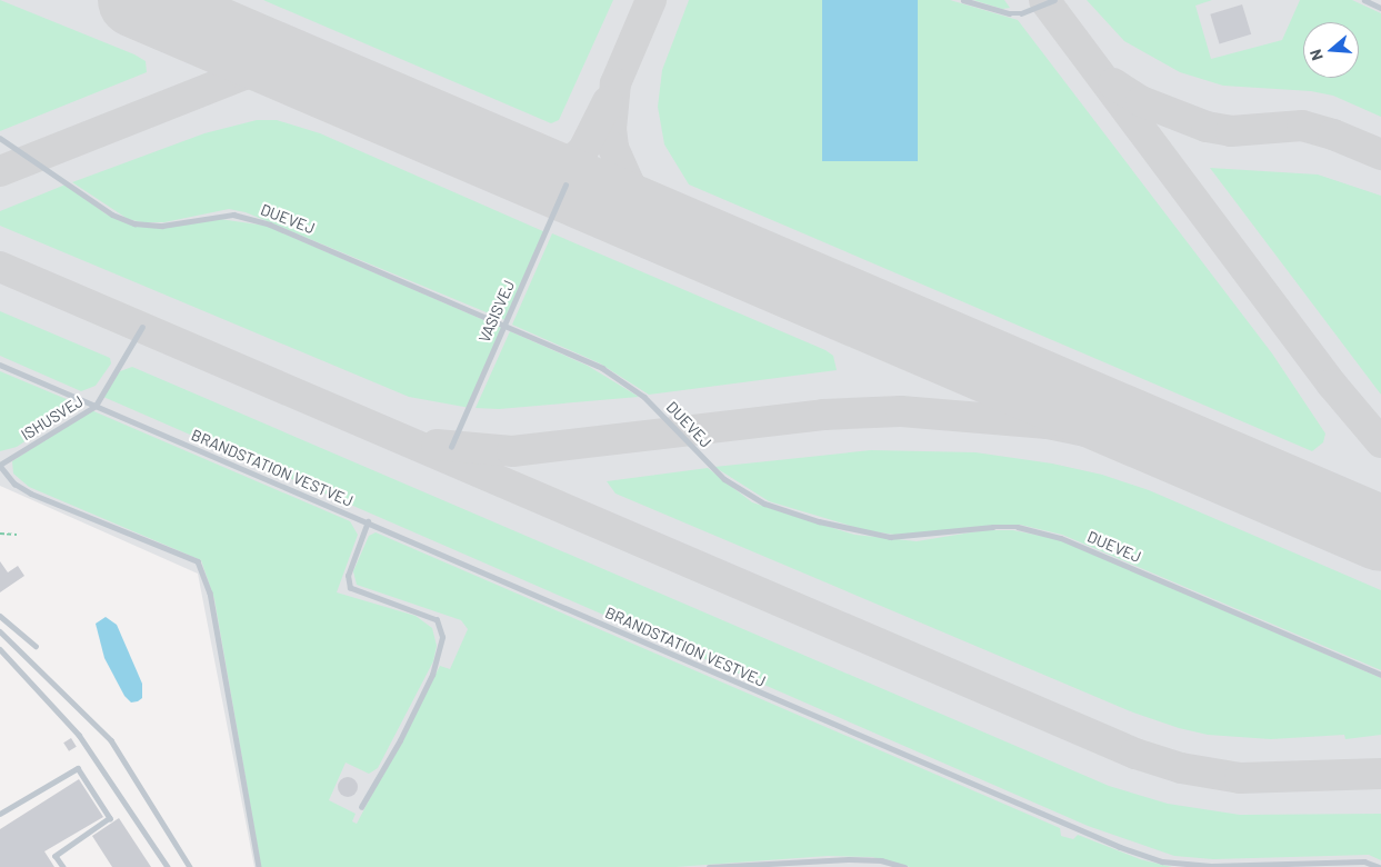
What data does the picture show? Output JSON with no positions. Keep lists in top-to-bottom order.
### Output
{
  "streets": {
    "lane": [
      "DUEVEJ",
      "VASISVEJ",
      "ISHUSVEJ",
      "BRANDSTATION VESTVEJ"
    ]
  },
  "crossings": [
    ["DUEVEJ", "VASISVEJ"],
    ["ISHUSVEJ", "BRANDSTATION VESTVEJ"]
  ],
  "north": "left"
}
